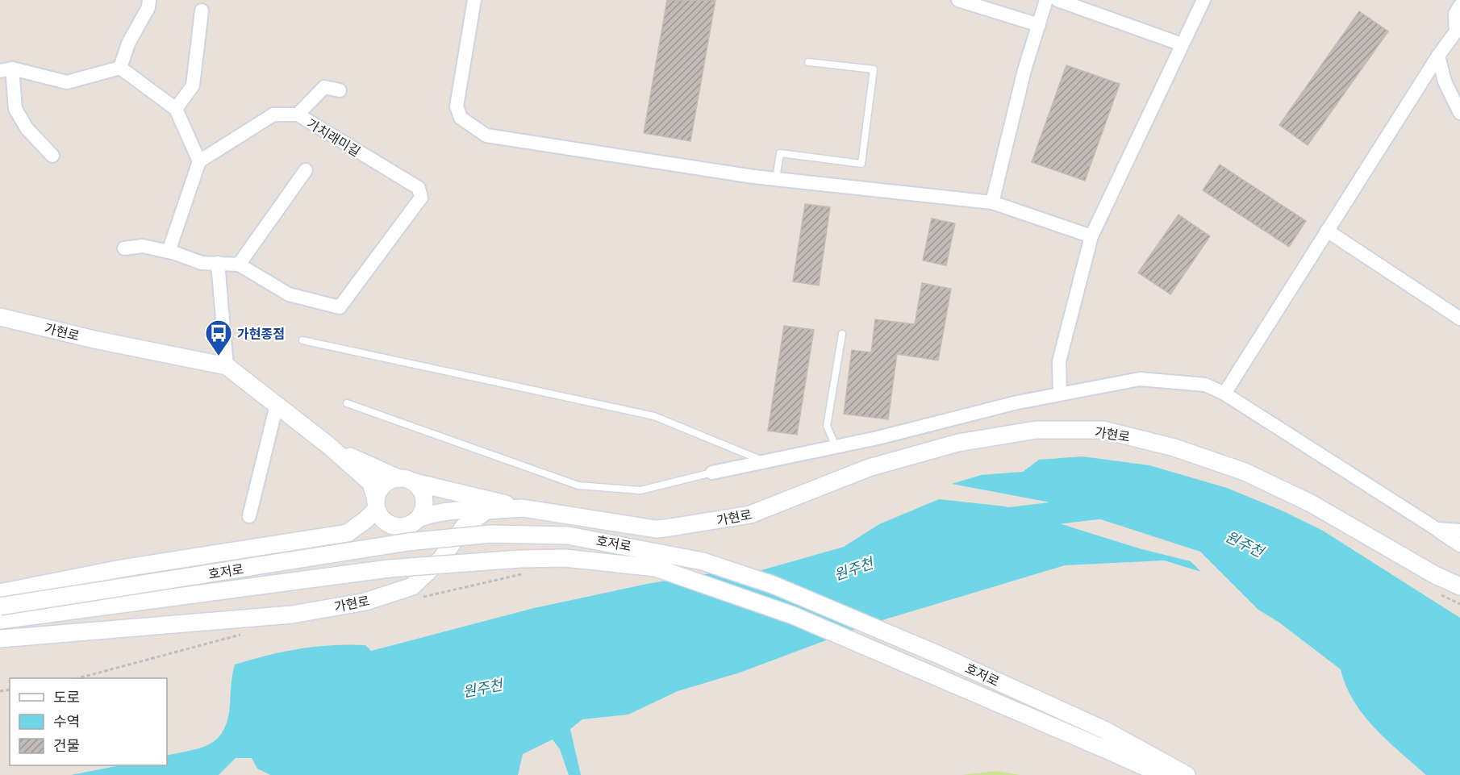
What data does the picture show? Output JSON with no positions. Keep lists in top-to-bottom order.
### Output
{
  "streets": {
    "street": ["가치래미길", "가현로", "호저로"]
  },
  "water": ["원주천"],
  "places": {
    "bus stop": ["가현종점"]
  },
  "legend": ["도로", "수역", "건물"]
}
